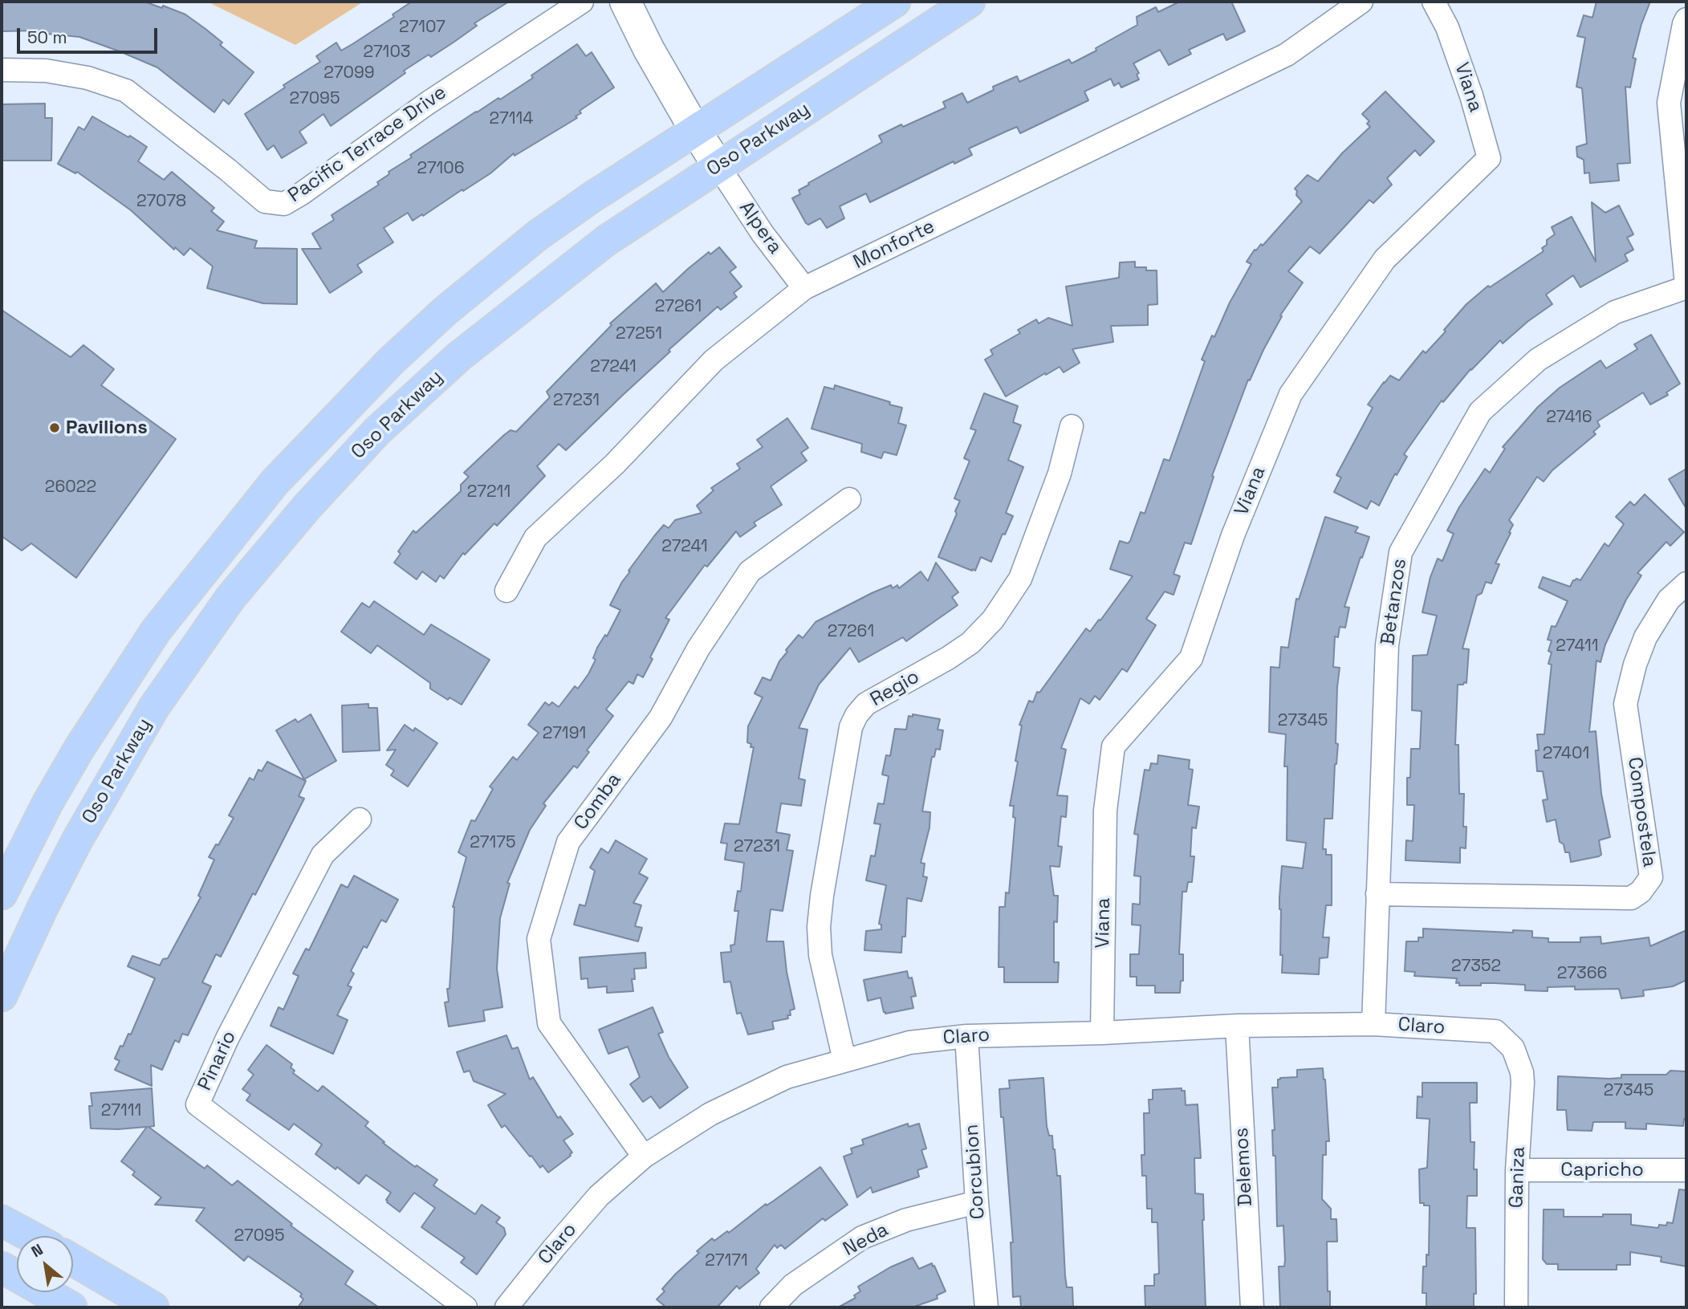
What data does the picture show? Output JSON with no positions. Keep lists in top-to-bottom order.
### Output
{
  "streets": {
    "main road": ["Oso Parkway"],
    "street": [
      "Viana",
      "Pacific Terrace Drive",
      "Alpera",
      "Monforte",
      "Betanzos",
      "Regio",
      "Comba",
      "Compostela",
      "Claro",
      "Pinario",
      "Delemos",
      "Capricho",
      "Corcubion",
      "Ganiza",
      "Neda"
    ]
  },
  "crossings": [
    ["Viana", "Claro"],
    ["Oso Parkway", "Alpera"],
    ["Alpera", "Monforte"],
    ["Betanzos", "Compostela"],
    ["Betanzos", "Claro"],
    ["Regio", "Claro"],
    ["Comba", "Claro"],
    ["Claro", "Delemos"],
    ["Claro", "Corcubion"],
    ["Claro", "Ganiza"],
    ["Capricho", "Ganiza"],
    ["Corcubion", "Neda"]
  ],
  "places": ["Pavilions"],
  "house_numbers": [
    "27107",
    "27103",
    "27099",
    "27095",
    "27114",
    "27106",
    "27078",
    "27261",
    "27251",
    "27241",
    "27231",
    "27416",
    "26022",
    "27211",
    "27241",
    "27261",
    "27411",
    "27345",
    "27191",
    "27401",
    "27175",
    "27231",
    "27352",
    "27366",
    "27345",
    "27111",
    "27095",
    "27171"
  ],
  "scale_bar": "50 m",
  "north": "top left"
}
